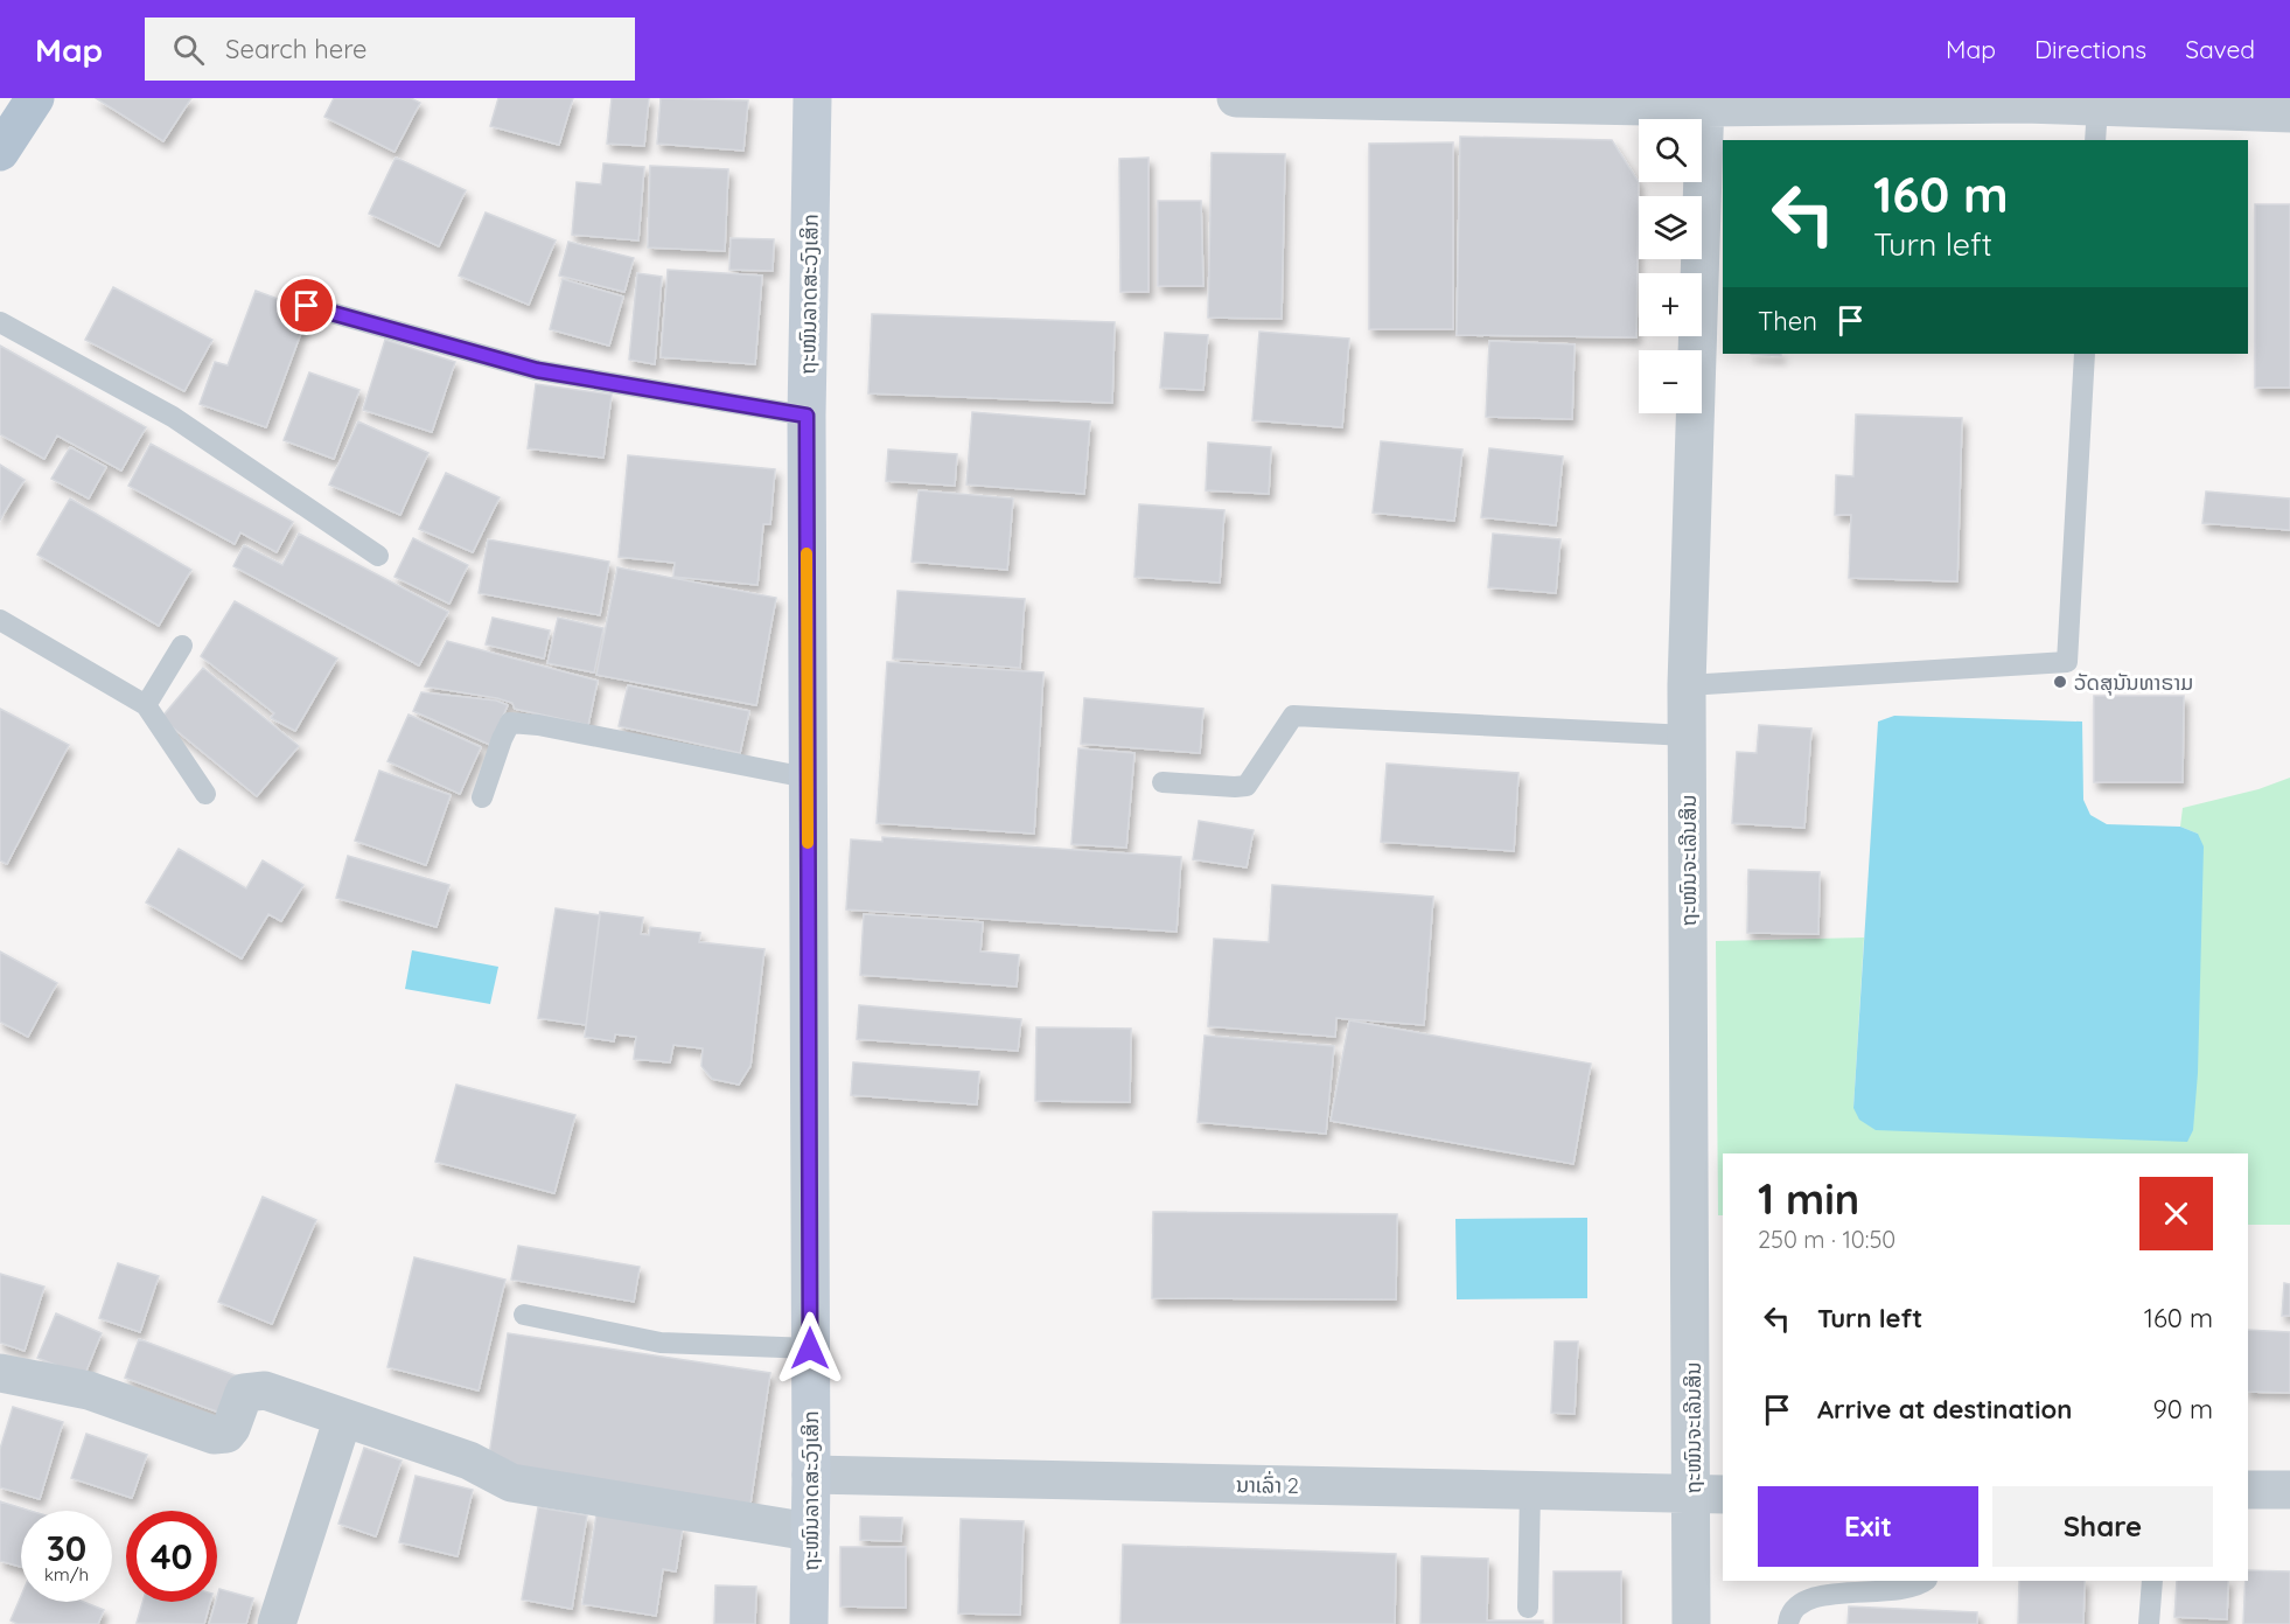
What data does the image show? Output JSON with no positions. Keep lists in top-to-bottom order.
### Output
{
  "streets": {
    "street": ["ຖະໜົນລາດສະວົງເສິກ", "ຖະໜົນຈະເລີນສິນ", "ນາເລົ່າ 2"]
  },
  "crossings": [
    ["ຖະໜົນລາດສະວົງເສິກ", "ນາເລົ່າ 2"],
    ["ຖະໜົນຈະເລີນສິນ", "ນາເລົ່າ 2"]
  ],
  "places": ["ວັດສຸນັນທາຣາມ"],
  "page": {
    "header": "Map",
    "search": "Search here",
    "nav": ["Map", "Directions", "Saved"],
    "map_buttons": ["+", "−"],
    "turn": ["160 m", "Turn left"],
    "then": "Then",
    "heading": ["1 min", "250 m · 10:50"],
    "list": [
      {
        "name": "Turn left",
        "value": "160 m"
      },
      {
        "name": "Arrive at destination",
        "value": "90 m"
      }
    ],
    "buttons": ["Exit", "Share"],
    "speed": "30 km/h",
    "limit": "40"
  }
}
